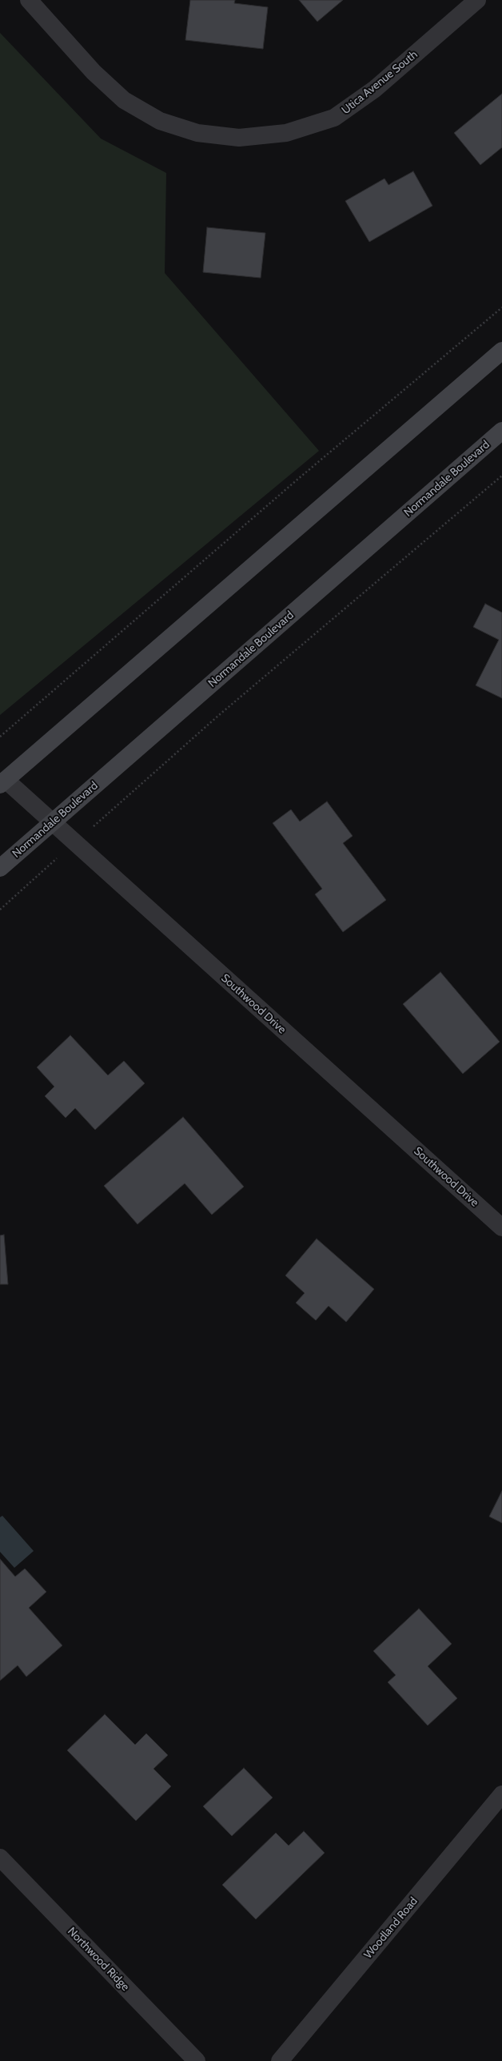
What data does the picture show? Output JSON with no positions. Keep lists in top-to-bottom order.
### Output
{
  "streets": {
    "main road": ["Normandale Boulevard"],
    "street": [
      "Utica Avenue South",
      "Southwood Drive",
      "Woodland Road",
      "Northwood Ridge"
    ]
  },
  "crossings": [
    ["Normandale Boulevard", "Southwood Drive"]
  ]
}
